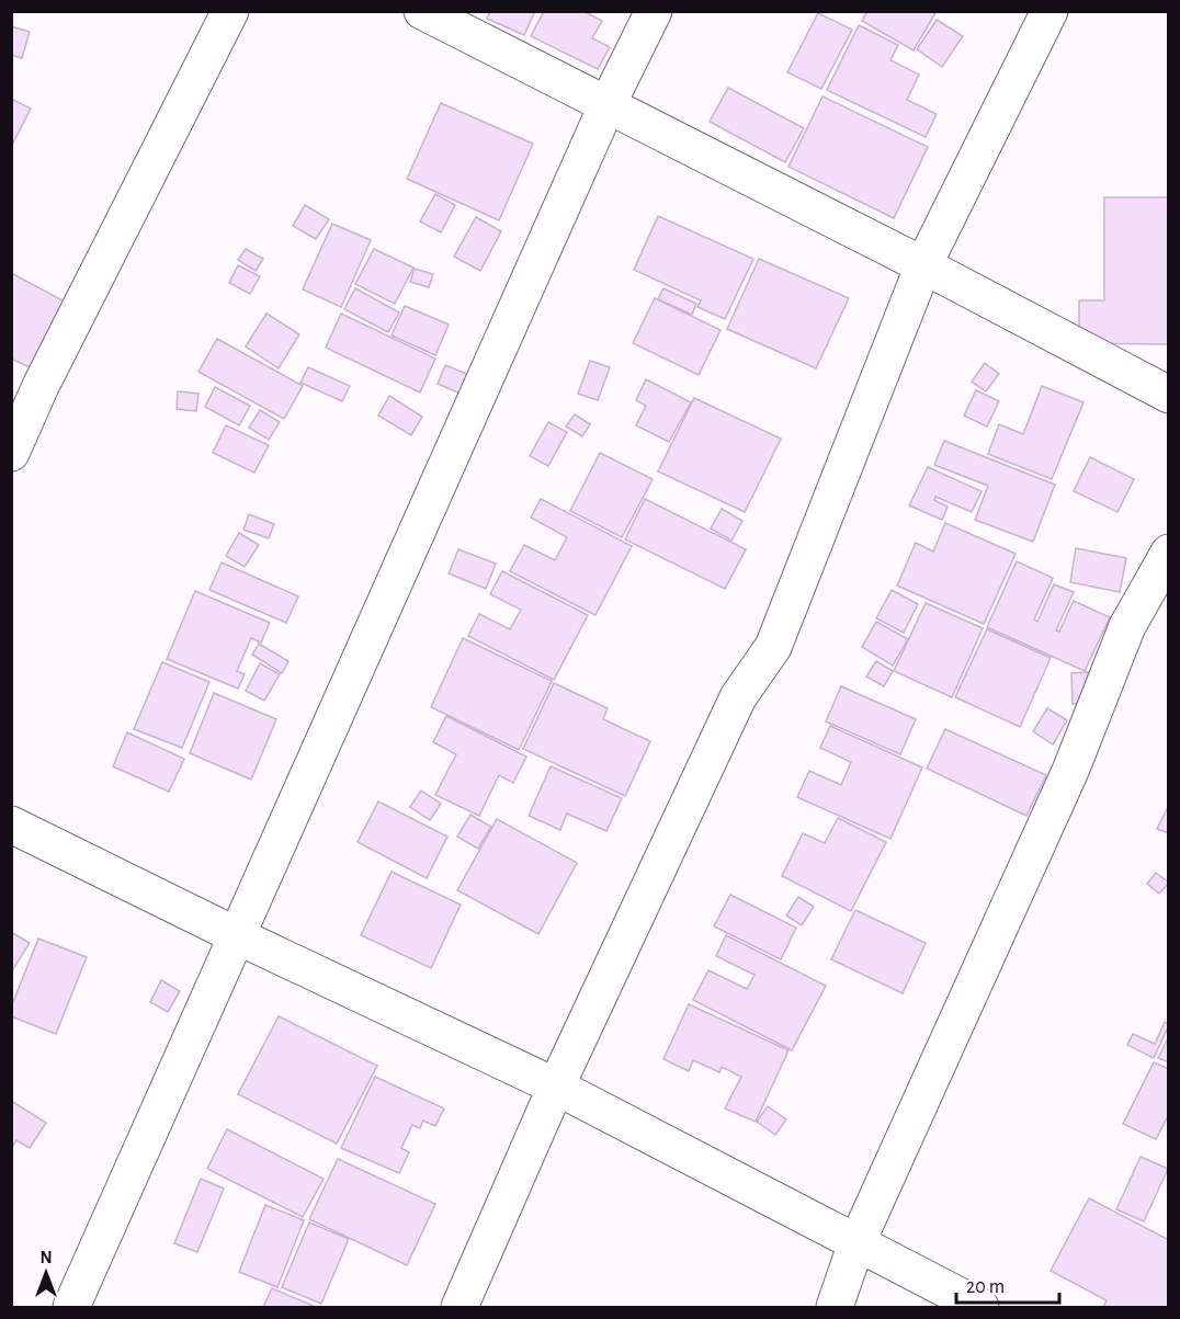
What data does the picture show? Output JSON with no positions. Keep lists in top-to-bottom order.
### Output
{
  "scale_bar": "20 m",
  "north": "top"
}
